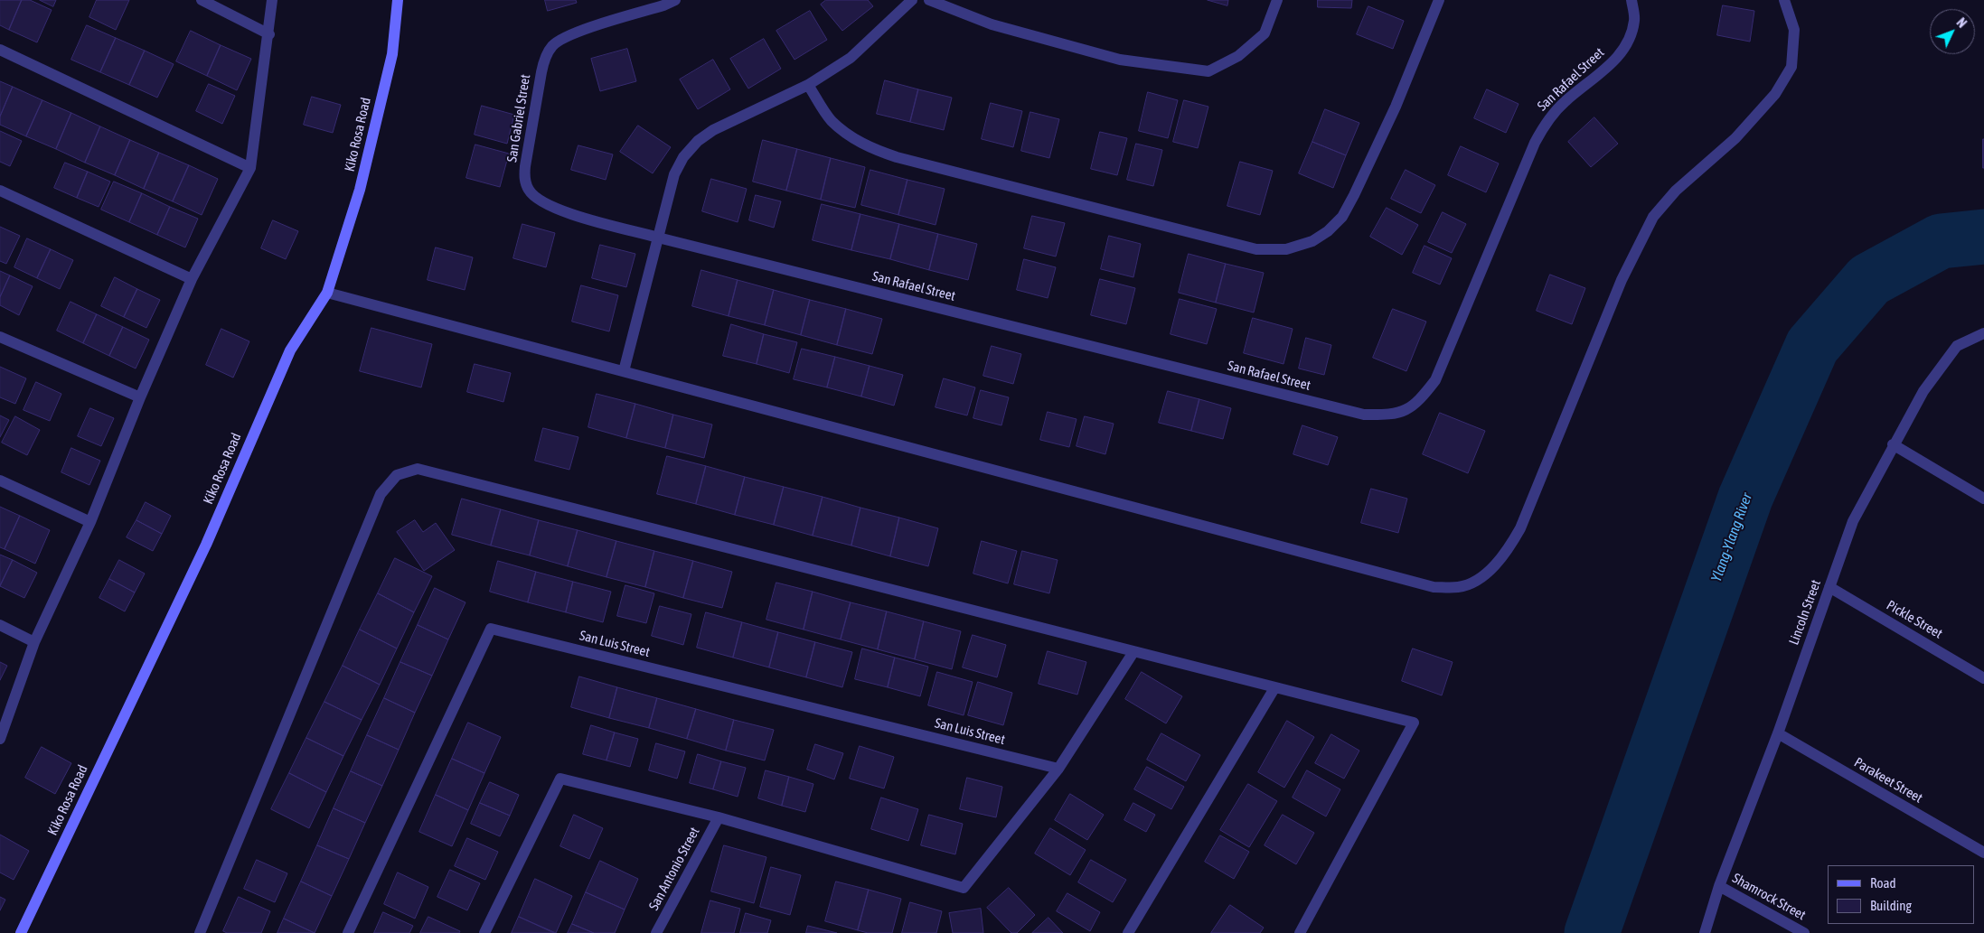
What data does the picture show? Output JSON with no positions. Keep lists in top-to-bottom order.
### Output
{
  "streets": {
    "street": [
      "San Rafael Street",
      "San Gabriel Street",
      "Kiko Rosa Road",
      "Lincoln Street",
      "Pickle Street",
      "San Luis Street",
      "Parakeet Street",
      "San Antonio Street",
      "Shamrock Street"
    ]
  },
  "crossings": [
    ["San Rafael Street", "San Gabriel Street"],
    ["Lincoln Street", "Pickle Street"],
    ["Lincoln Street", "Parakeet Street"],
    ["Lincoln Street", "Shamrock Street"]
  ],
  "water": ["Ylang-Ylang River"],
  "legend": ["Road", "Building"],
  "north": "top right"
}
